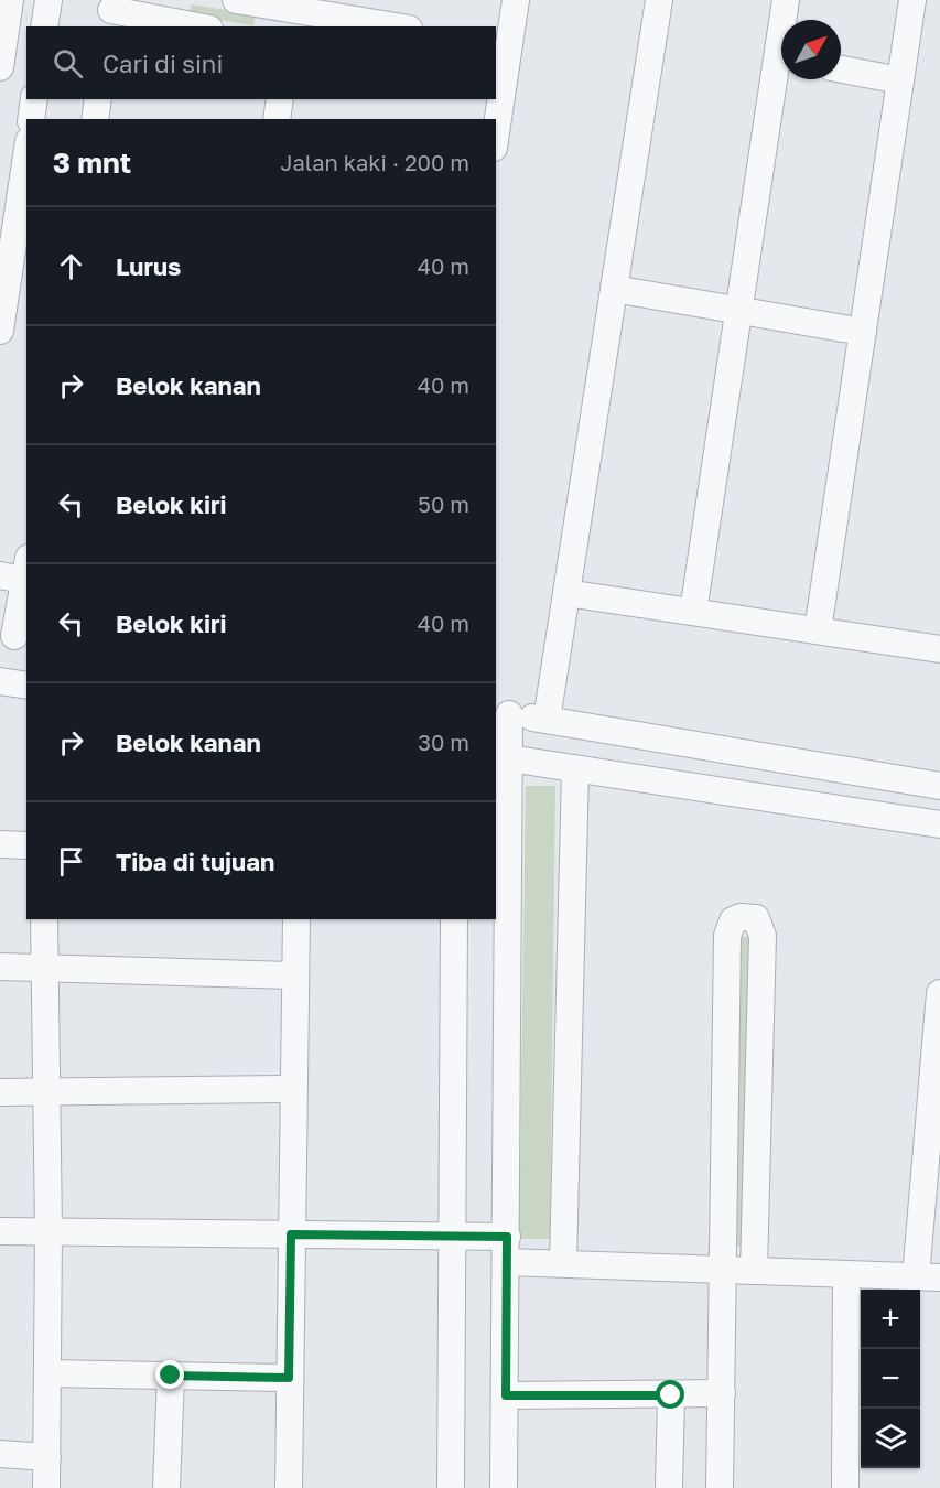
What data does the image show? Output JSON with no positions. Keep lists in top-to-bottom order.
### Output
{
  "north": "top right",
  "page": {
    "search": "Cari di sini",
    "heading": ["3 mnt", "Jalan kaki · 200 m"],
    "list": [
      ["Lurus", "40 m"],
      ["Belok kanan", "40 m"],
      ["Belok kiri", "50 m"],
      ["Belok kiri", "40 m"],
      ["Belok kanan", "30 m"],
      "Tiba di tujuan"
    ],
    "map_buttons": ["+", "−"]
  }
}
